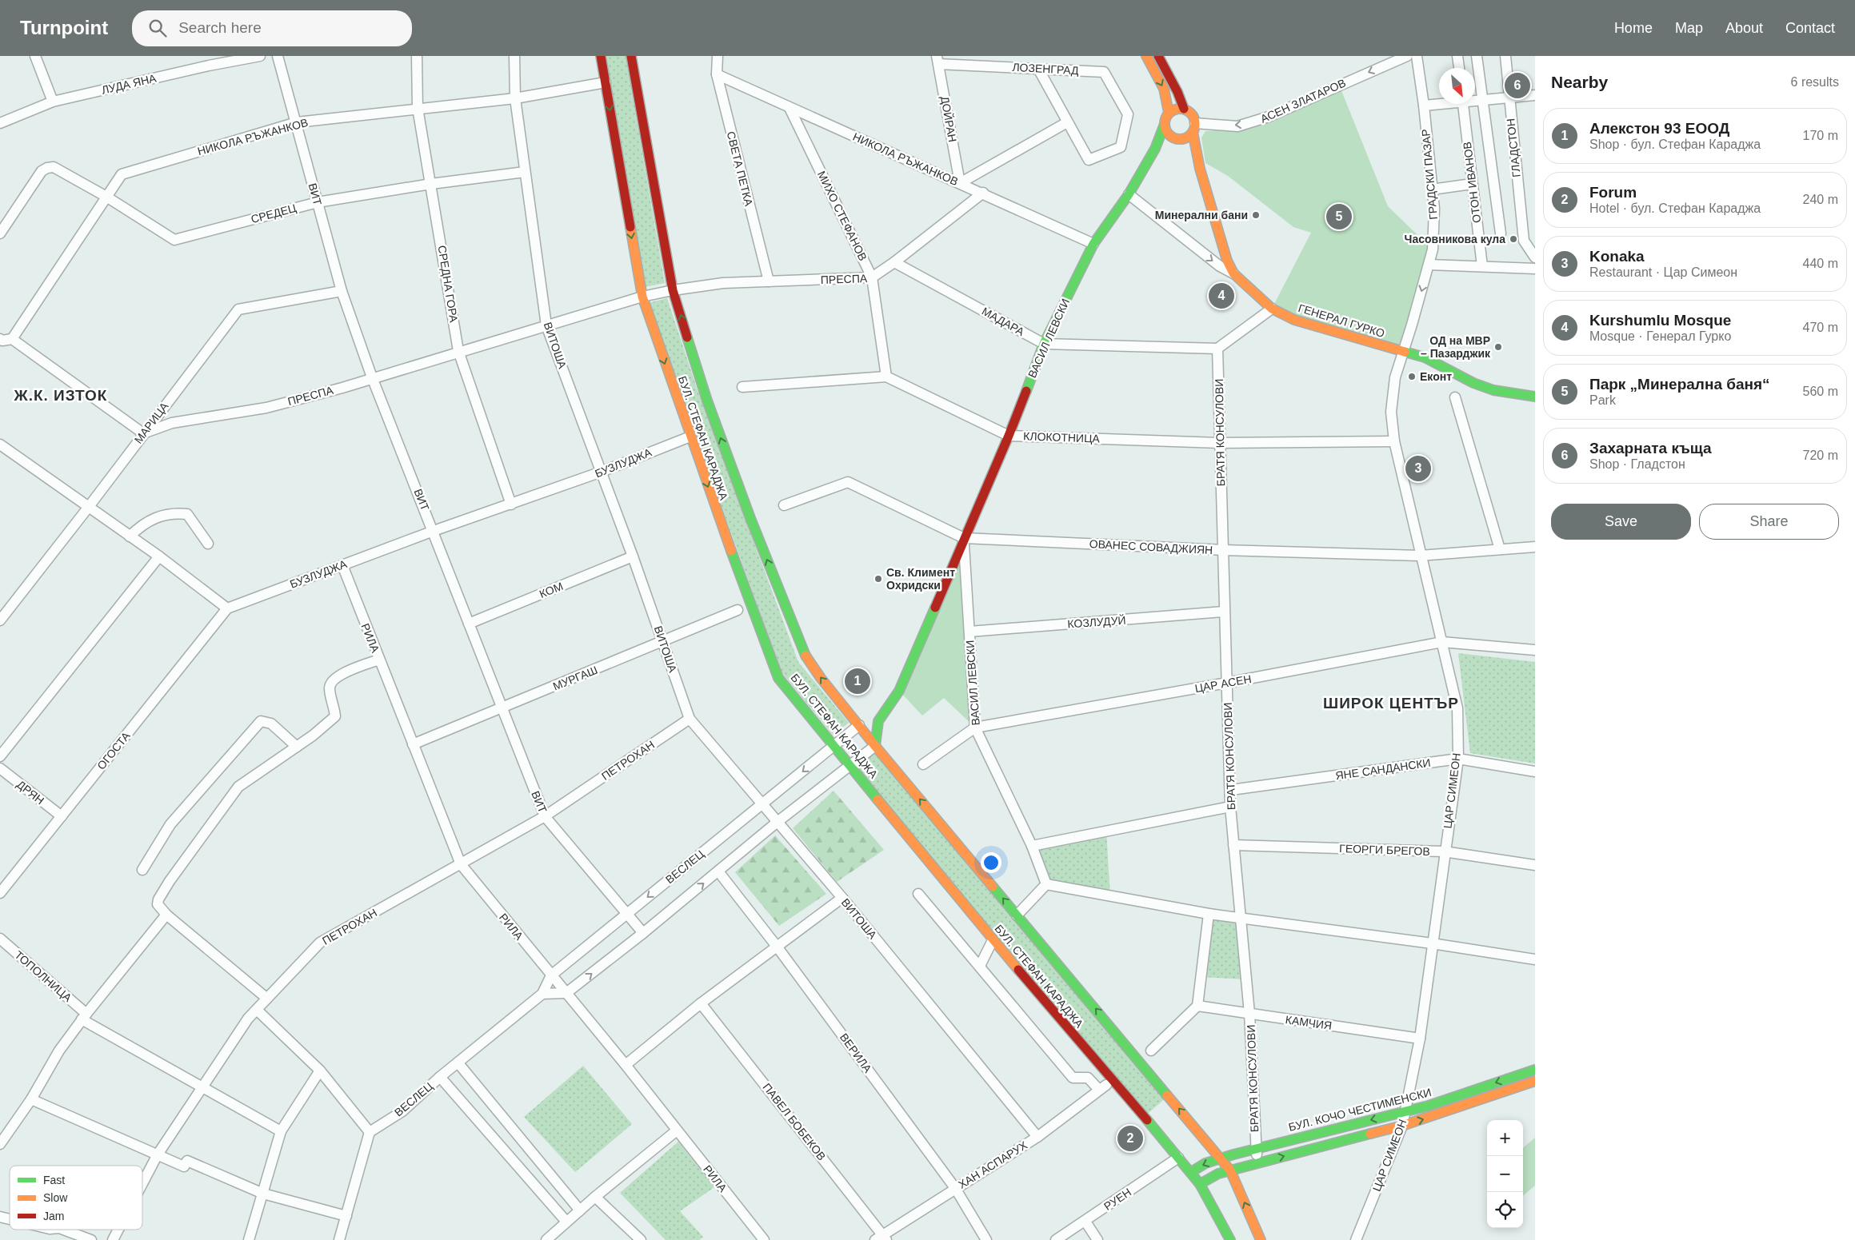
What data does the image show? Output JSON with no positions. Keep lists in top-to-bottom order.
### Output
{
  "streets": {
    "street": [
      "ЛОЗЕНГРАД",
      "ЛУДА ЯНА",
      "АСЕН ЗЛАТАРОВ",
      "ДОЙРАН",
      "НИКОЛА РЪЖАНКОВ",
      "ГЛАДСТОН",
      "СВЕТА ПЕТКА",
      "ГРАДСКИ ПАЗАР",
      "ОТОН ИВАНОВ",
      "ВИТ",
      "СРЕДЕЦ",
      "МИХО СТЕФАНОВ",
      "ПРЕСПА",
      "СРЕДНА ГОРА",
      "ГЕНЕРАЛ ГУРКО",
      "МАДАРА",
      "ВАСИЛ ЛЕВСКИ",
      "ВИТОША",
      "МАРИЦА",
      "БРАТЯ КОНСУЛОВИ",
      "КЛОКОТНИЦА",
      "БУЛ. СТЕФАН КАРАДЖА",
      "БУЗЛУДЖА",
      "ОВАНЕС СОВАДЖИЯН",
      "КОМ",
      "КОЗЛУДУЙ",
      "РИЛА",
      "МУРГАШ",
      "ЦАР АСЕН",
      "ОГОСТА",
      "ПЕТРОХАН",
      "ЯНЕ САНДАНСКИ",
      "ЦАР СИМЕОН",
      "ДРЯН",
      "ГЕОРГИ БРЕГОВ",
      "ВЕСЛЕЦ",
      "ТОПОЛНИЦА",
      "КАМЧИЯ",
      "ВЕРИЛА",
      "БУЛ. КОЧО ЧЕСТИМЕНСКИ",
      "ПАВЕЛ БОБЕКОВ",
      "ХАН АСПАРУХ",
      "РУЕН"
    ]
  },
  "crossings": [
    ["ЛОЗЕНГРАД", "ДОЙРАН"],
    ["АСЕН ЗЛАТАРОВ", "ВАСИЛ ЛЕВСКИ"],
    ["ДОЙРАН", "НИКОЛА РЪЖАНКОВ"],
    ["НИКОЛА РЪЖАНКОВ", "СВЕТА ПЕТКА"],
    ["НИКОЛА РЪЖАНКОВ", "ВИТ"],
    ["НИКОЛА РЪЖАНКОВ", "СРЕДЕЦ"],
    ["НИКОЛА РЪЖАНКОВ", "МИХО СТЕФАНОВ"],
    ["НИКОЛА РЪЖАНКОВ", "ПРЕСПА"],
    ["НИКОЛА РЪЖАНКОВ", "СРЕДНА ГОРА"],
    ["НИКОЛА РЪЖАНКОВ", "ВАСИЛ ЛЕВСКИ"],
    ["НИКОЛА РЪЖАНКОВ", "ВИТОША"],
    ["НИКОЛА РЪЖАНКОВ", "БУЛ. СТЕФАН КАРАДЖА"],
    ["СВЕТА ПЕТКА", "ПРЕСПА"],
    ["ГРАДСКИ ПАЗАР", "ЦАР СИМЕОН"],
    ["ВИТ", "СРЕДЕЦ"],
    ["ВИТ", "ПРЕСПА"],
    ["ВИТ", "МАРИЦА"],
    ["ВИТ", "БУЗЛУДЖА"],
    ["ВИТ", "КОМ"],
    ["ВИТ", "МУРГАШ"],
    ["ВИТ", "ПЕТРОХАН"],
    ["ВИТ", "ВЕСЛЕЦ"],
    ["СРЕДЕЦ", "СРЕДНА ГОРА"],
    ["СРЕДЕЦ", "ВИТОША"],
    ["МИХО СТЕФАНОВ", "ПРЕСПА"],
    ["МИХО СТЕФАНОВ", "КЛОКОТНИЦА"],
    ["ПРЕСПА", "СРЕДНА ГОРА"],
    ["ПРЕСПА", "МАДАРА"],
    ["ПРЕСПА", "ВИТОША"],
    ["ПРЕСПА", "МАРИЦА"],
    ["ПРЕСПА", "БУЛ. СТЕФАН КАРАДЖА"],
    ["СРЕДНА ГОРА", "БУЗЛУДЖА"],
    ["ГЕНЕРАЛ ГУРКО", "ЦАР СИМЕОН"],
    ["МАДАРА", "ВАСИЛ ЛЕВСКИ"],
    ["МАДАРА", "БРАТЯ КОНСУЛОВИ"],
    ["ВАСИЛ ЛЕВСКИ", "КЛОКОТНИЦА"],
    ["ВАСИЛ ЛЕВСКИ", "ОВАНЕС СОВАДЖИЯН"],
    ["ВАСИЛ ЛЕВСКИ", "КОЗЛУДУЙ"],
    ["ВАСИЛ ЛЕВСКИ", "ЦАР АСЕН"],
    ["ВИТОША", "БУЗЛУДЖА"],
    ["ВИТОША", "КОМ"],
    ["ВИТОША", "МУРГАШ"],
    ["ВИТОША", "ПЕТРОХАН"],
    ["ВИТОША", "ВЕСЛЕЦ"],
    ["ВИТОША", "ХАН АСПАРУХ"],
    ["БРАТЯ КОНСУЛОВИ", "КЛОКОТНИЦА"],
    ["БРАТЯ КОНСУЛОВИ", "ОВАНЕС СОВАДЖИЯН"],
    ["БРАТЯ КОНСУЛОВИ", "КОЗЛУДУЙ"],
    ["БРАТЯ КОНСУЛОВИ", "ЦАР АСЕН"],
    ["БРАТЯ КОНСУЛОВИ", "ЯНЕ САНДАНСКИ"],
    ["БРАТЯ КОНСУЛОВИ", "ГЕОРГИ БРЕГОВ"],
    ["БРАТЯ КОНСУЛОВИ", "КАМЧИЯ"],
    ["БРАТЯ КОНСУЛОВИ", "БУЛ. КОЧО ЧЕСТИМЕНСКИ"],
    ["КЛОКОТНИЦА", "ЦАР СИМЕОН"],
    ["БУЛ. СТЕФАН КАРАДЖА", "БУЗЛУДЖА"],
    ["БУЛ. СТЕФАН КАРАДЖА", "ВЕСЛЕЦ"],
    ["БУЛ. СТЕФАН КАРАДЖА", "БУЛ. КОЧО ЧЕСТИМЕНСКИ"],
    ["БУЛ. СТЕФАН КАРАДЖА", "РУЕН"],
    ["БУЗЛУДЖА", "РИЛА"],
    ["БУЗЛУДЖА", "ОГОСТА"],
    ["ОВАНЕС СОВАДЖИЯН", "ЦАР СИМЕОН"],
    ["РИЛА", "МУРГАШ"],
    ["РИЛА", "ПЕТРОХАН"],
    ["РИЛА", "ВЕСЛЕЦ"],
    ["ЦАР АСЕН", "ЦАР СИМЕОН"],
    ["ОГОСТА", "ДРЯН"],
    ["ПЕТРОХАН", "ТОПОЛНИЦА"],
    ["ЯНЕ САНДАНСКИ", "ЦАР СИМЕОН"],
    ["ЦАР СИМЕОН", "ГЕОРГИ БРЕГОВ"],
    ["ЦАР СИМЕОН", "КАМЧИЯ"],
    ["ЦАР СИМЕОН", "БУЛ. КОЧО ЧЕСТИМЕНСКИ"],
    ["ВЕРИЛА", "ХАН АСПАРУХ"],
    ["ПАВЕЛ БОБЕКОВ", "ХАН АСПАРУХ"]
  ],
  "one_way": ["АСЕН ЗЛАТАРОВ"],
  "districts": ["Ж.К. ИЗТОК", "ШИРОК ЦЕНТЪР"],
  "places": [
    "Минерални бани",
    "Часовникова кула",
    "ОД на МВР – Пазарджик",
    "Еконт",
    "Св. Климент Охридски"
  ],
  "legend": ["Fast", "Slow", "Jam"],
  "north": "bottom right",
  "page": {
    "header": "Turnpoint",
    "search": "Search here",
    "nav": [
      "Home",
      "Map",
      "About",
      "Contact"
    ],
    "heading": ["Nearby", "6 results"],
    "pins": [
      "6",
      "5",
      "4",
      "3",
      "1",
      "2"
    ],
    "list": [
      {
        "mark": "1",
        "name": "Алекстон 93 ЕООД",
        "note": "Shop · бул. Стефан Караджа",
        "value": "170 m"
      },
      {
        "mark": "2",
        "name": "Forum",
        "note": "Hotel · бул. Стефан Караджа",
        "value": "240 m"
      },
      {
        "mark": "3",
        "name": "Konaka",
        "note": "Restaurant · Цар Симеон",
        "value": "440 m"
      },
      {
        "mark": "4",
        "name": "Kurshumlu Mosque",
        "note": "Mosque · Генерал Гурко",
        "value": "470 m"
      },
      {
        "mark": "5",
        "name": "Парк „Минерална баня“",
        "note": "Park",
        "value": "560 m"
      },
      {
        "mark": "6",
        "name": "Захарната къща",
        "note": "Shop · Гладстон",
        "value": "720 m"
      }
    ],
    "buttons": ["Save", "Share"],
    "map_buttons": ["+", "−"]
  }
}
